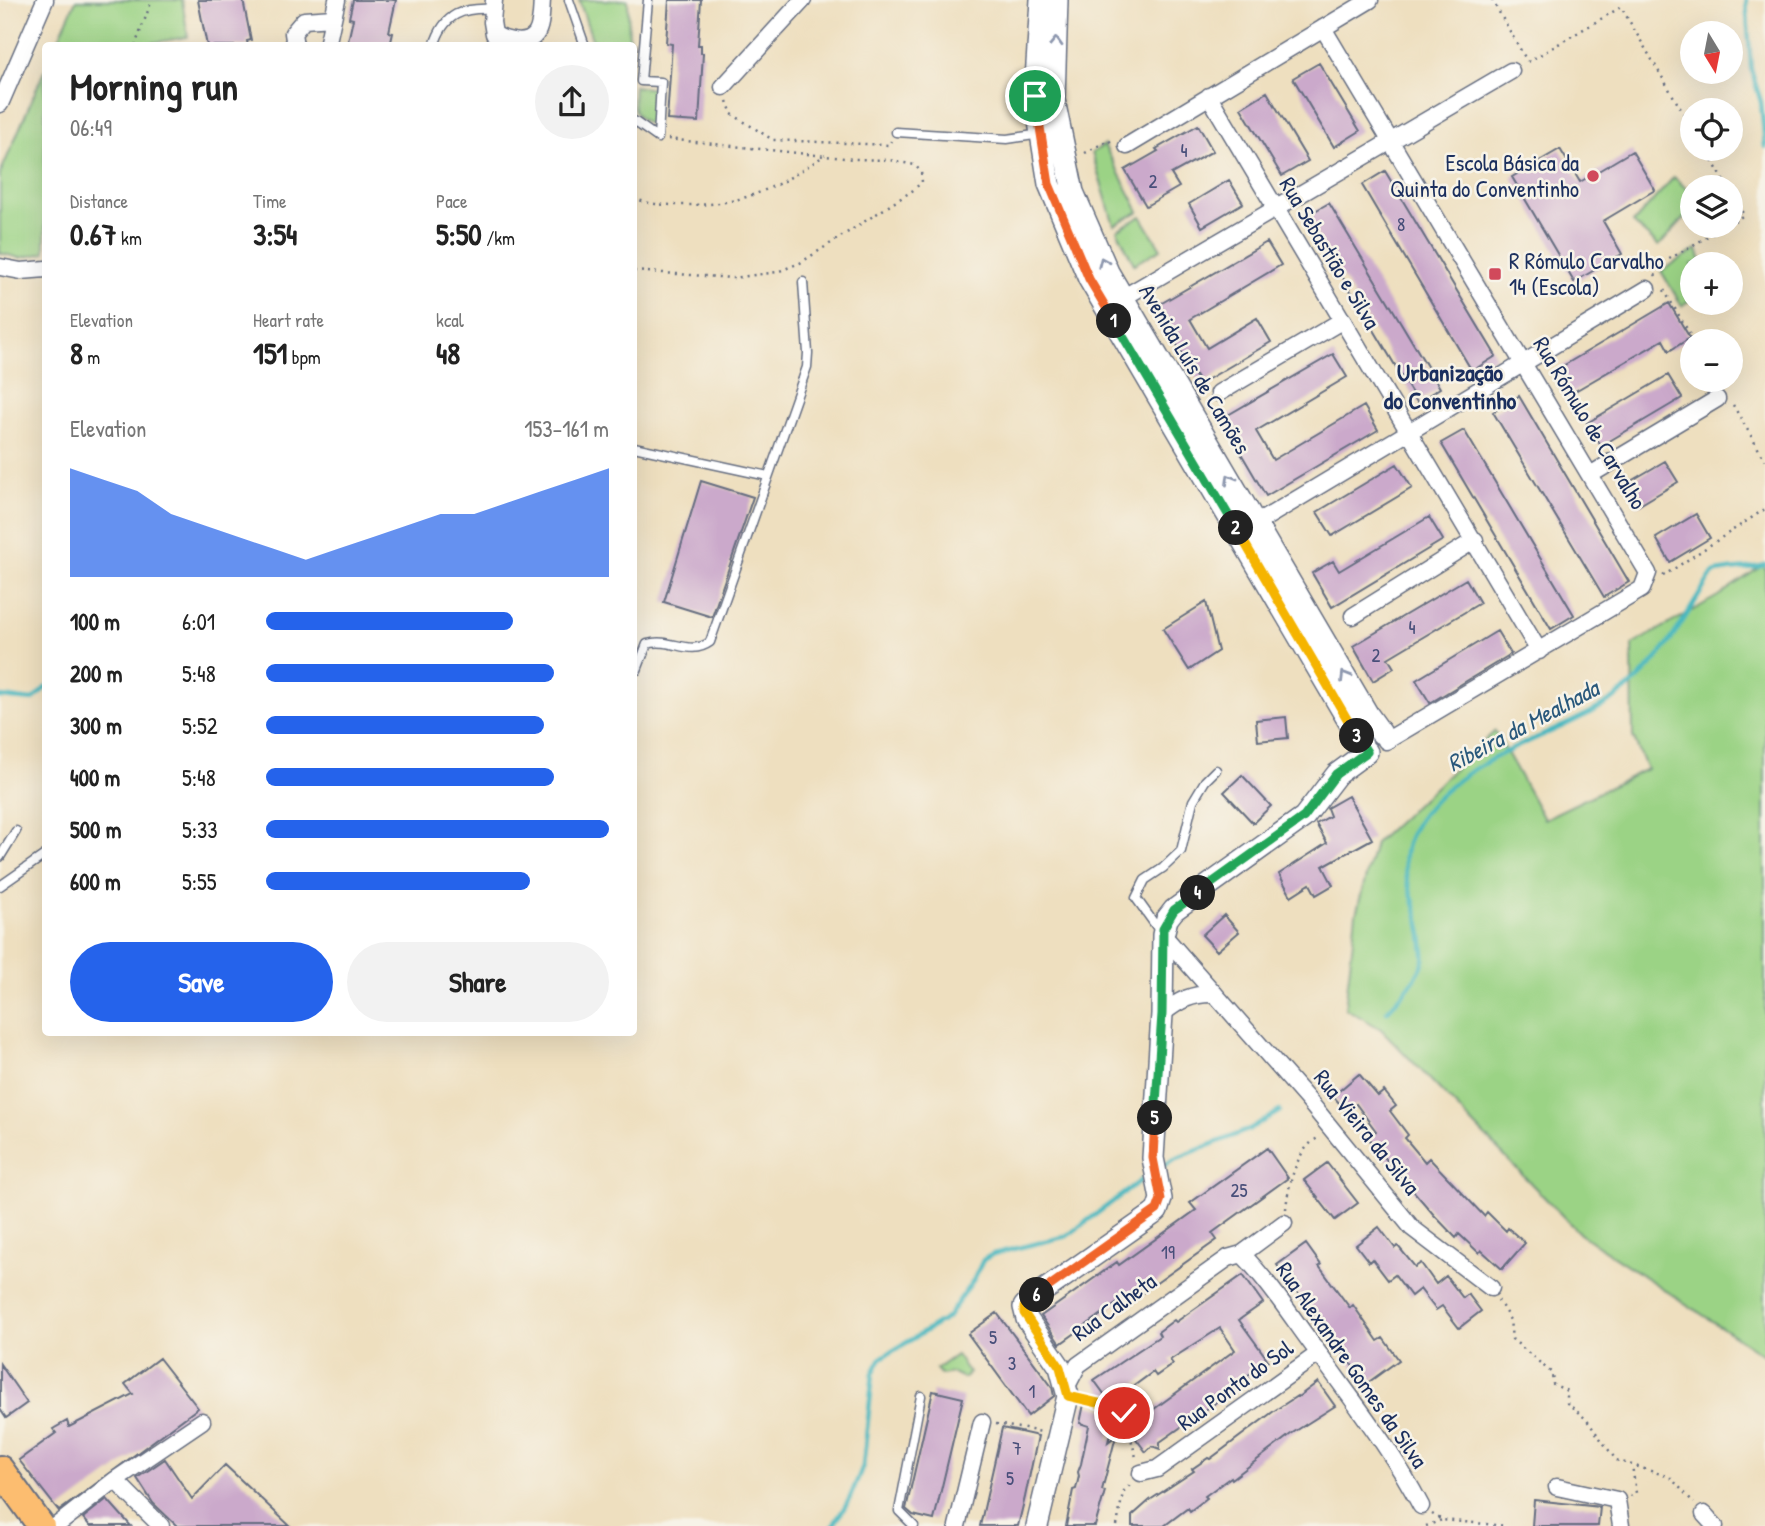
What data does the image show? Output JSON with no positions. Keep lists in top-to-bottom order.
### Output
{
  "streets": {
    "street": [
      "Rua Sebastião e Silva",
      "Avenida Luís de Camões",
      "Rua Rómulo de Carvalho",
      "Rua Vieira da Silva",
      "Rua Calheta",
      "Rua Alexandre Gomes da Silva",
      "Rua Ponta do Sol"
    ]
  },
  "crossings": [
    ["Rua Calheta", "Rua Alexandre Gomes da Silva"],
    ["Rua Alexandre Gomes da Silva", "Rua Ponta do Sol"]
  ],
  "districts": ["Urbanização do Conventinho"],
  "water": ["Ribeira da Mealhada"],
  "places": {
    "other": ["Escola Básica da Quinta do Conventinho"],
    "transit": ["R Rómulo Carvalho 14 (Escola)"]
  },
  "house_numbers": [
    "4",
    "2",
    "8",
    "4",
    "2",
    "25",
    "19",
    "5",
    "3",
    "1",
    "7",
    "5"
  ],
  "north": "bottom",
  "page": {
    "map_buttons": ["+", "−"],
    "heading": ["Morning run", "06:49"],
    "stats": [
      ["Distance", "0.67 km"],
      ["Time", "3:54"],
      ["Pace", "5:50 /km"],
      ["Elevation", "8 m"],
      ["Heart rate", "151 bpm"],
      ["kcal", "48"]
    ],
    "pins": [
      "1",
      "2",
      "3",
      "4",
      "5",
      "6"
    ],
    "chart": ["Elevation", "153–161 m"],
    "list": [
      {
        "name": "100 m",
        "note": "6:01"
      },
      {
        "name": "200 m",
        "note": "5:48"
      },
      {
        "name": "300 m",
        "note": "5:52"
      },
      {
        "name": "400 m",
        "note": "5:48"
      },
      {
        "name": "500 m",
        "note": "5:33"
      },
      {
        "name": "600 m",
        "note": "5:55"
      }
    ],
    "buttons": ["Save", "Share"]
  }
}
